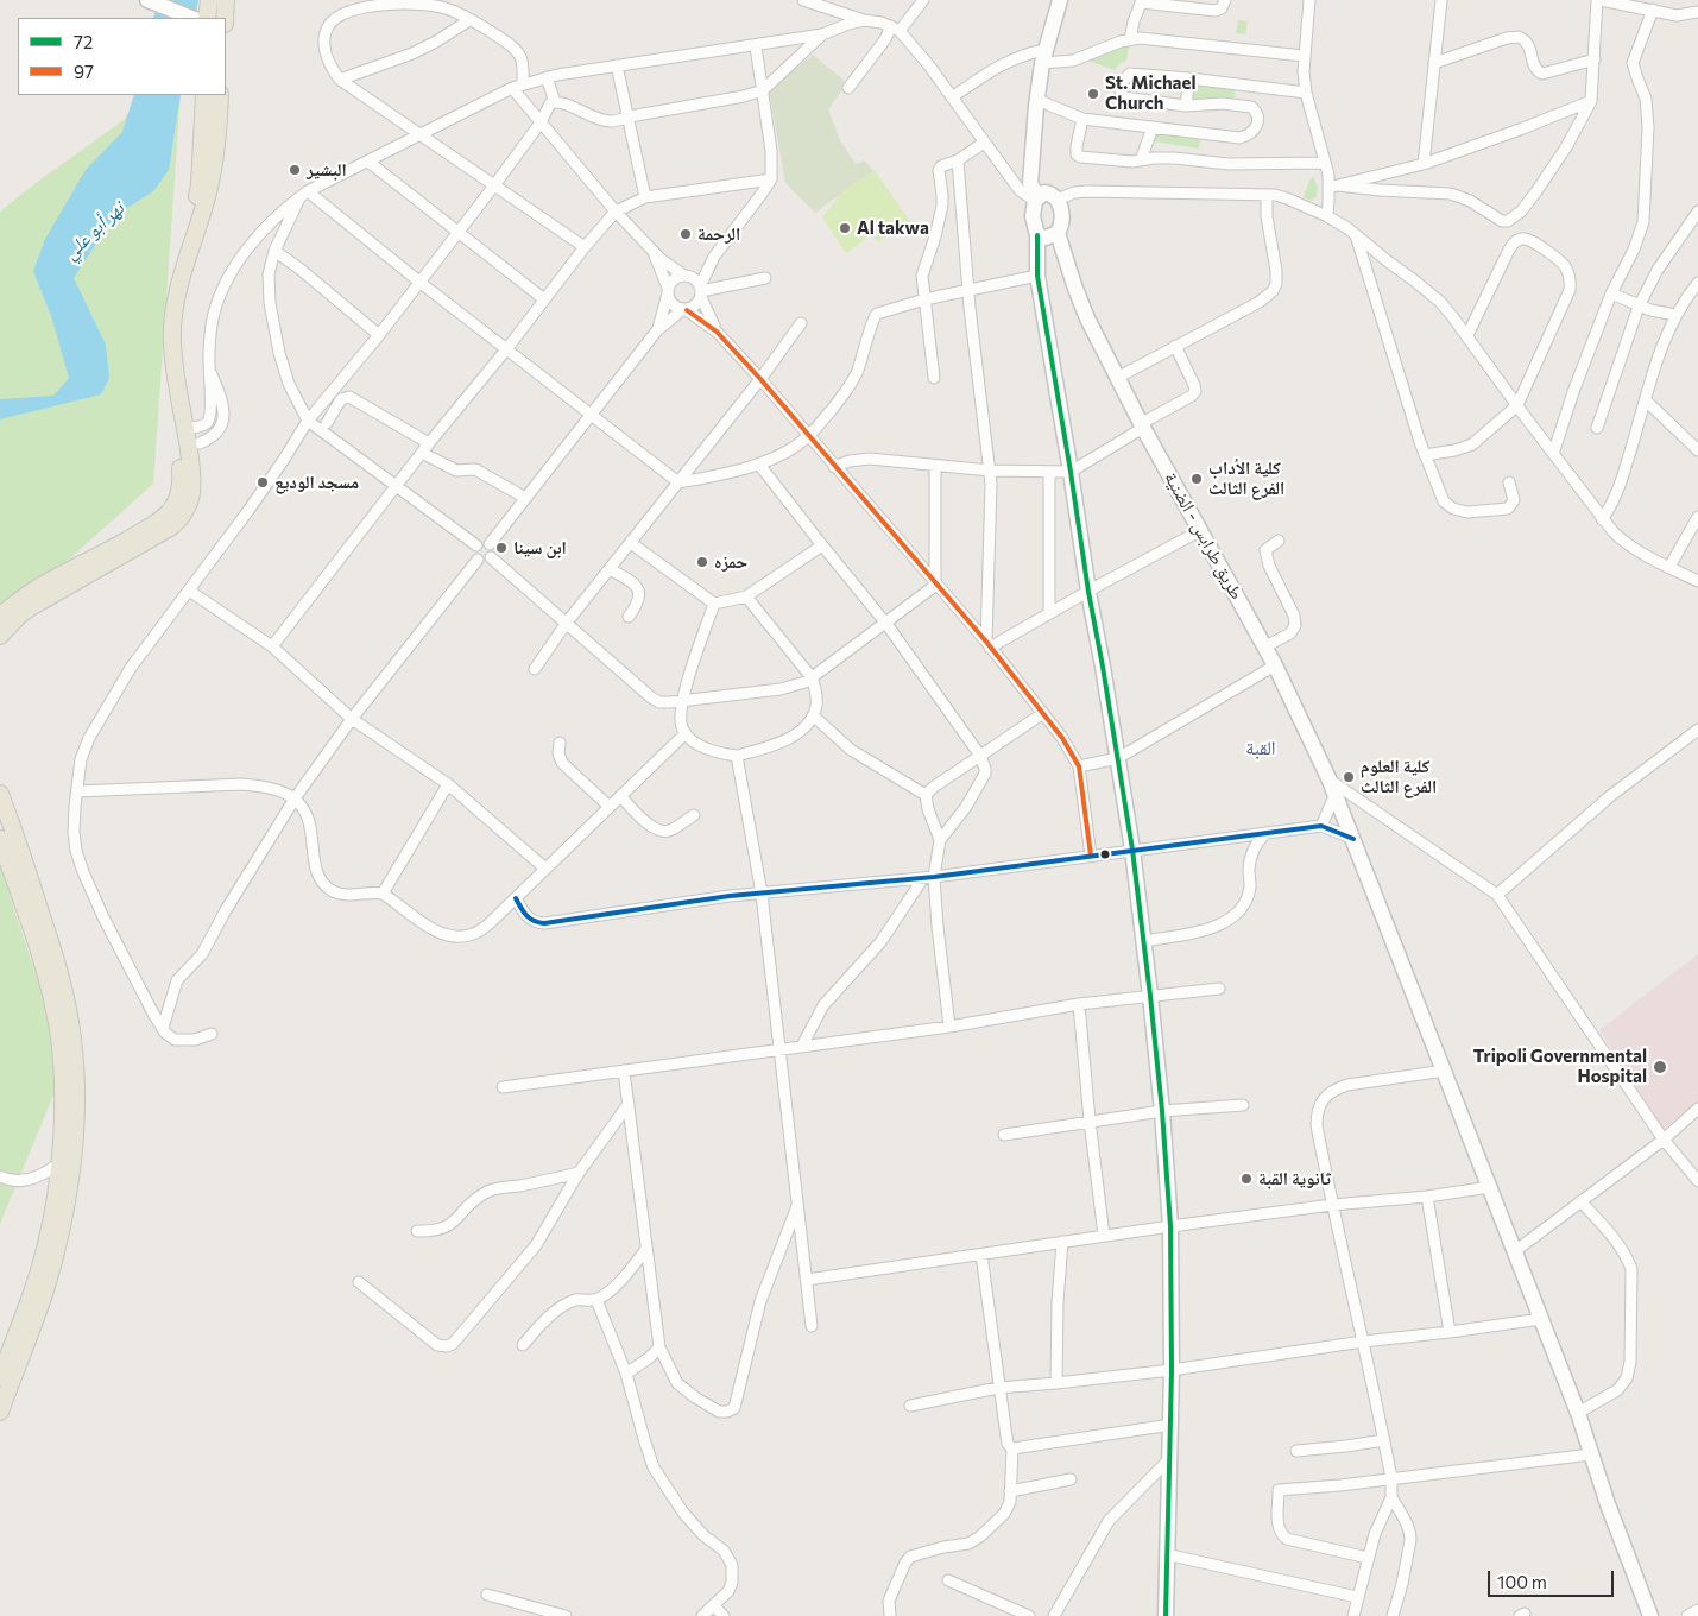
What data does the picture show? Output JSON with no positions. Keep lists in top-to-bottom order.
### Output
{
  "streets": {
    "main road": ["طريق طرابس - الضنية"]
  },
  "districts": ["القبة"],
  "water": ["نهر أبو علي"],
  "places": [
    "St. Michael Church",
    "البشير",
    "Al takwa",
    "الرحمة",
    "كلية الأداب الفرع الثالث",
    "مسجد الوديع",
    "ابن سينا",
    "حمزه",
    "كلية العلوم الفرع الثالث",
    "Tripoli Governmental Hospital",
    "ثانوية القبة"
  ],
  "lines": ["transit line 72", "transit line 97"],
  "legend": ["72", "97"],
  "scale_bar": "100 m"
}
